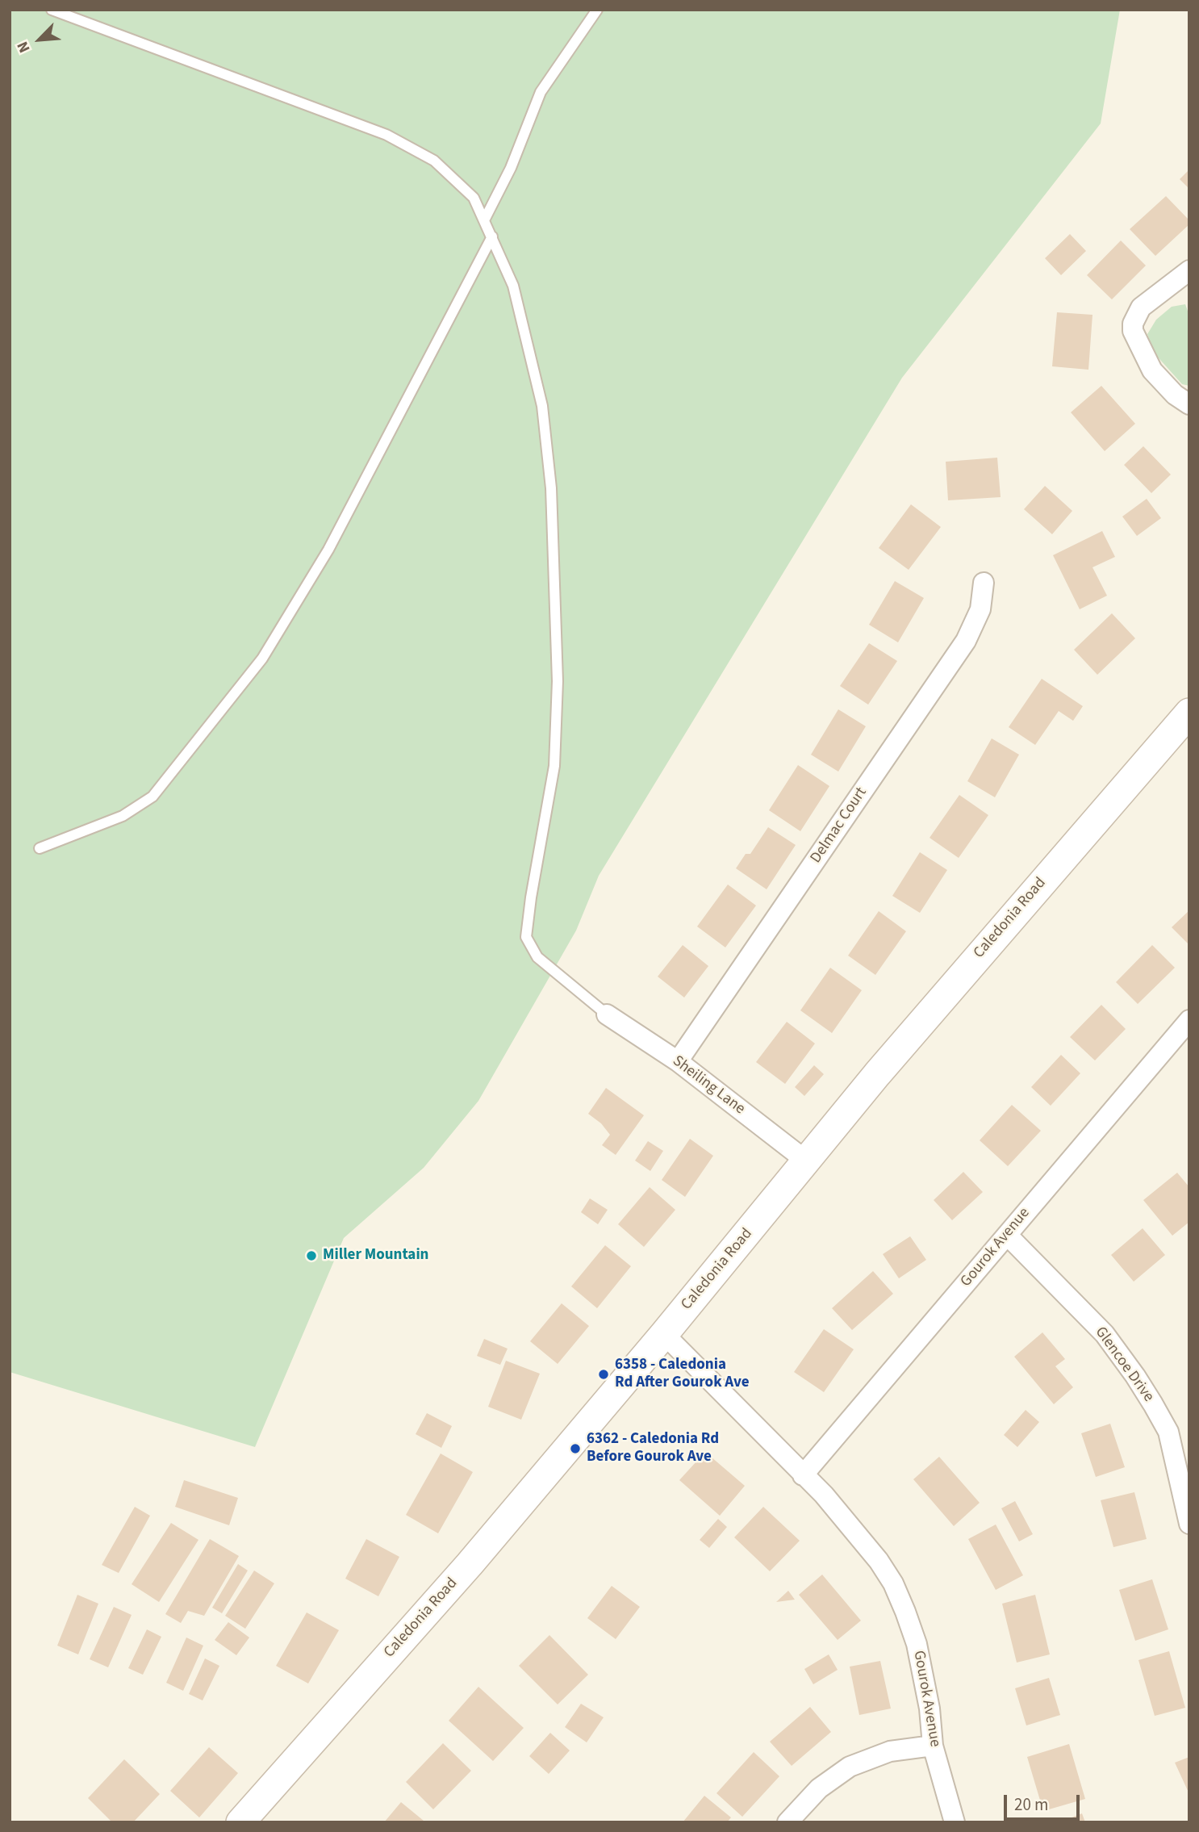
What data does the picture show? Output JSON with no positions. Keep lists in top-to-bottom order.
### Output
{
  "streets": {
    "street": [
      "Delmac Court",
      "Caledonia Road",
      "Sheiling Lane",
      "Gourok Avenue",
      "Glencoe Drive"
    ]
  },
  "crossings": [
    ["Delmac Court", "Sheiling Lane"],
    ["Caledonia Road", "Sheiling Lane"],
    ["Caledonia Road", "Gourok Avenue"],
    ["Gourok Avenue", "Glencoe Drive"]
  ],
  "places": ["Miller Mountain", "6358 - Caledonia Rd After Gourok Ave", "6362 - Caledonia Rd Before Gourok Ave"],
  "scale_bar": "20 m",
  "north": "bottom left"
}
